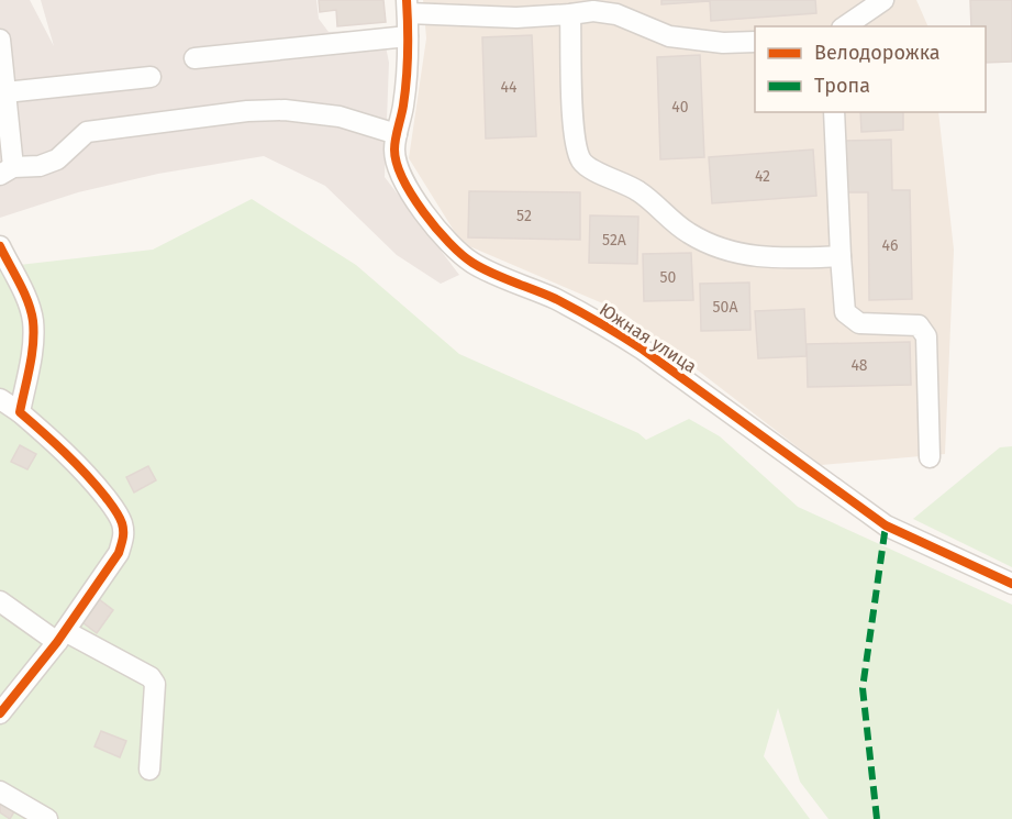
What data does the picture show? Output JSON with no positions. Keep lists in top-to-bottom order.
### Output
{
  "streets": {
    "street": ["Южная улица"]
  },
  "house_numbers": [
    "44",
    "40",
    "42",
    "52",
    "52А",
    "46",
    "50",
    "50А",
    "48"
  ],
  "legend": ["Велодорожка", "Тропа"]
}
